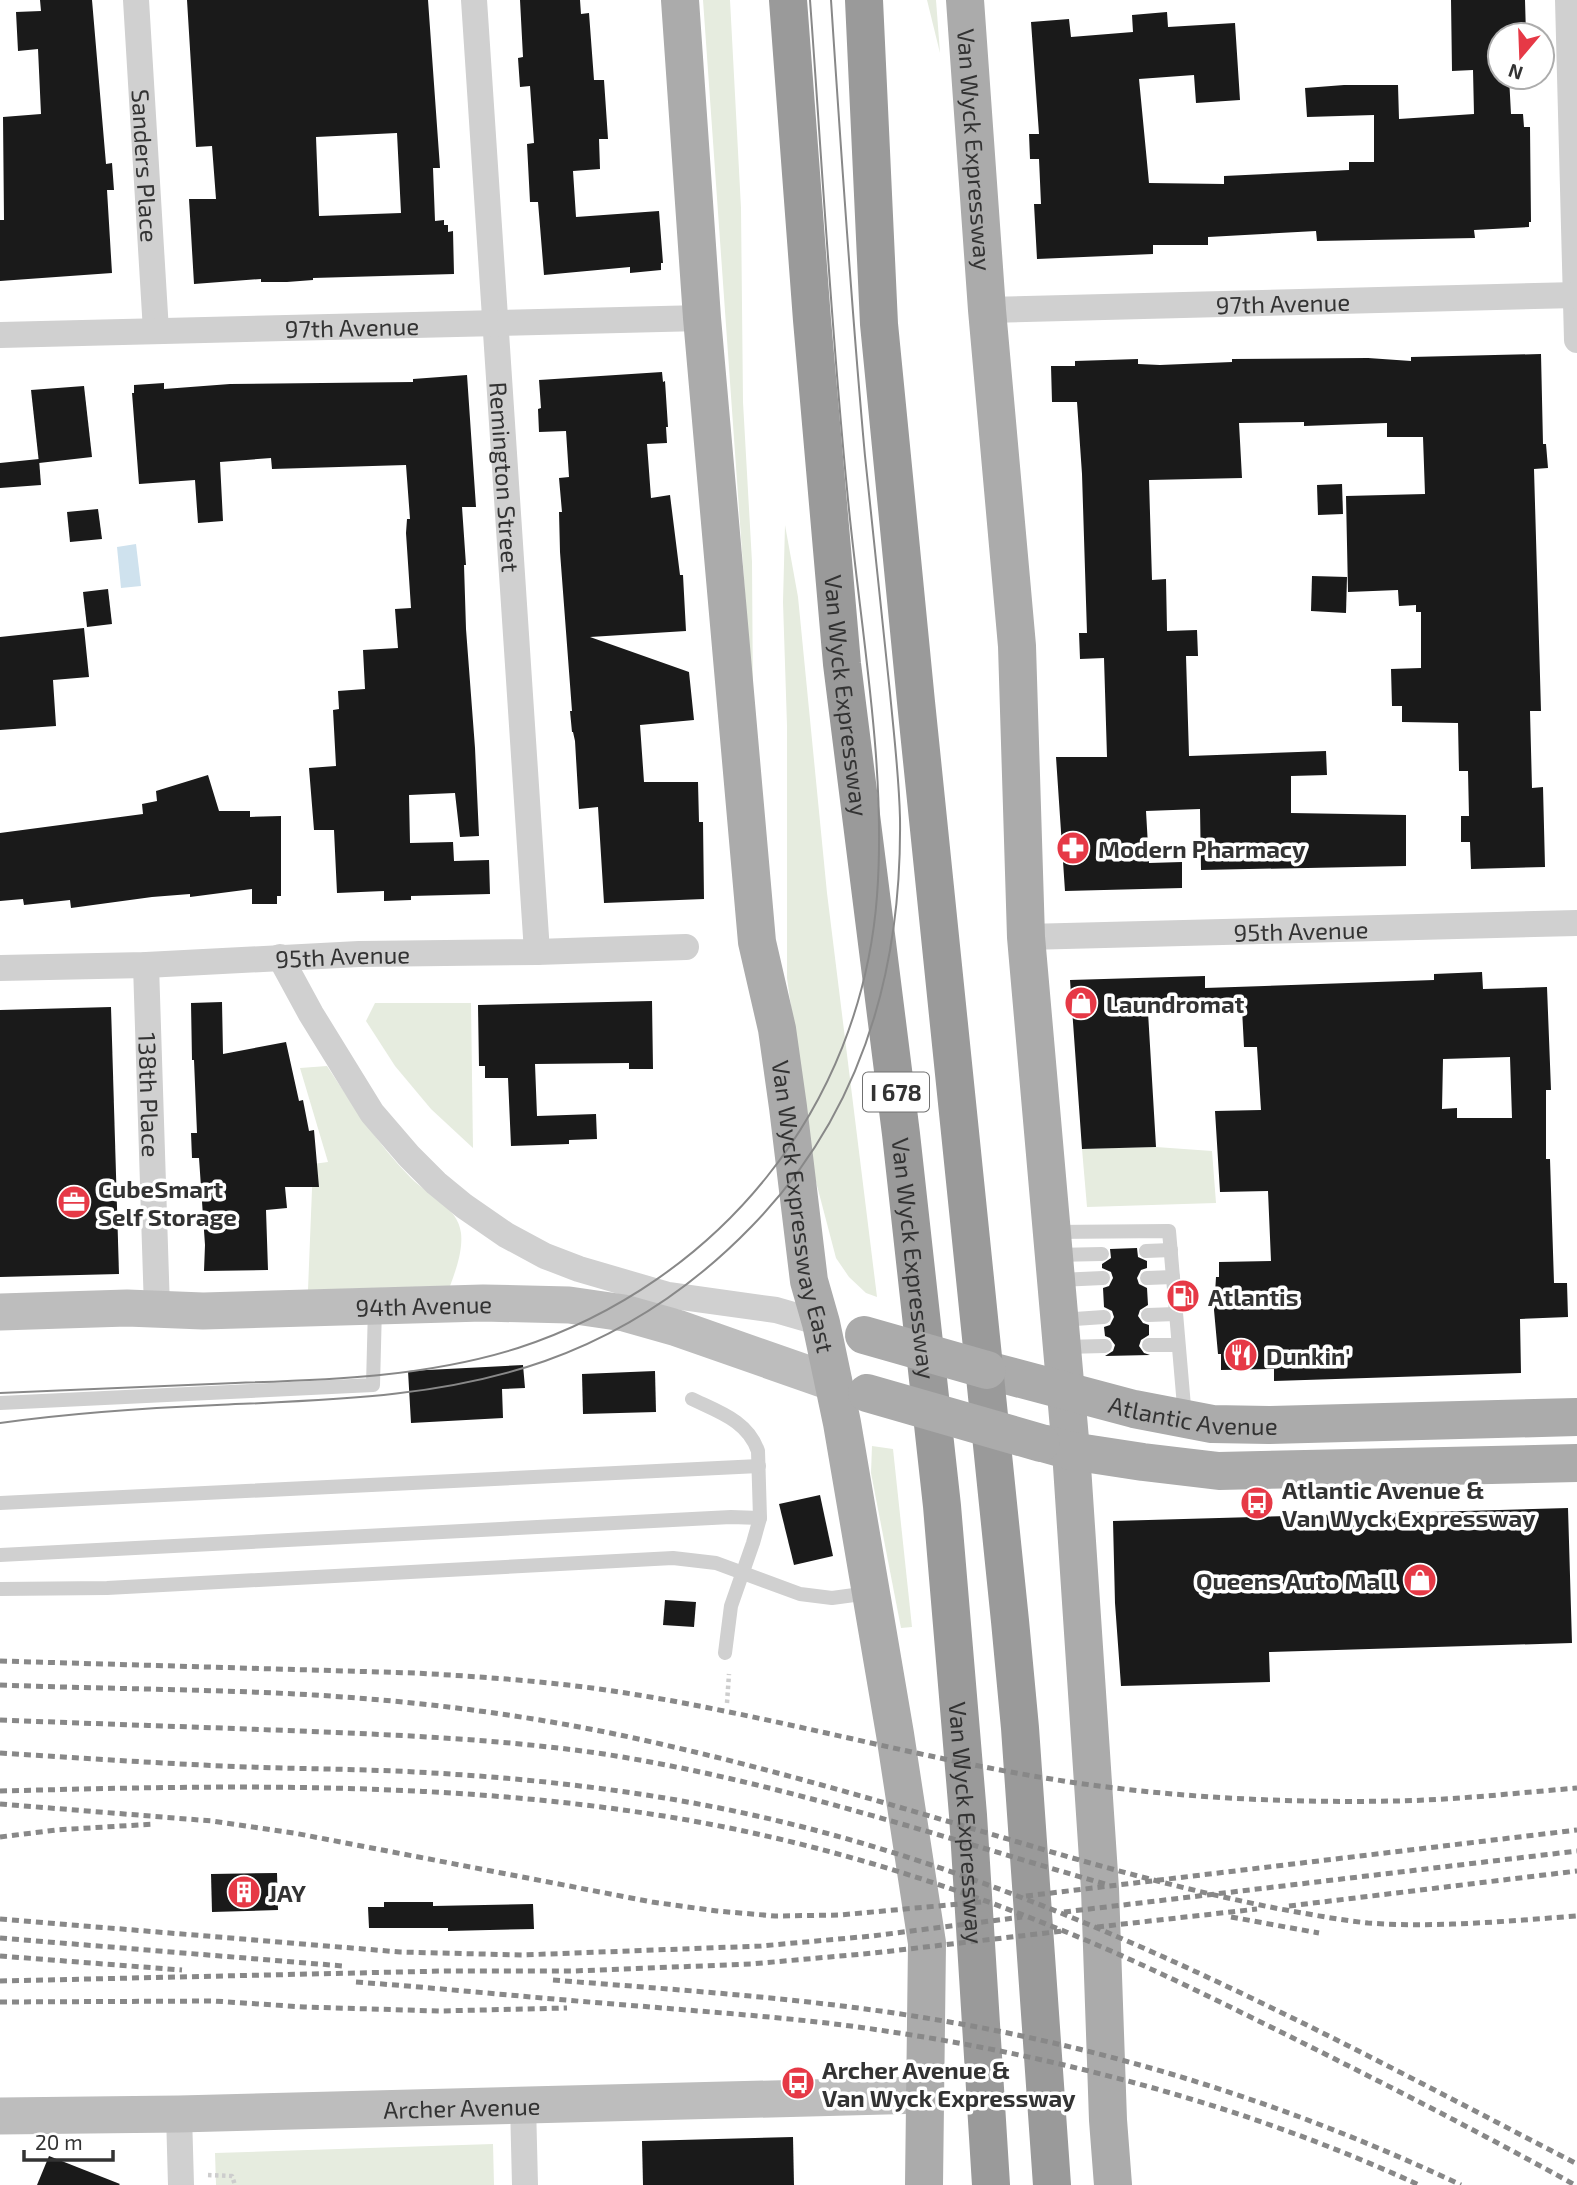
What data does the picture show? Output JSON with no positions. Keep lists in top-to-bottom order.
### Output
{
  "streets": {
    "highway": ["Van Wyck Expressway", "I 678"],
    "main road": ["Van Wyck Expressway East", "Atlantic Avenue"],
    "street": [
      "Sanders Place",
      "97th Avenue",
      "Remington Street",
      "95th Avenue",
      "138th Place",
      "94th Avenue",
      "Archer Avenue"
    ]
  },
  "crossings": [
    ["Van Wyck Expressway", "97th Avenue"],
    ["Van Wyck Expressway", "95th Avenue"],
    ["Van Wyck Expressway", "Van Wyck Expressway East"],
    ["Van Wyck Expressway", "94th Avenue"],
    ["Van Wyck Expressway", "Atlantic Avenue"],
    ["Van Wyck Expressway", "Archer Avenue"],
    ["Sanders Place", "97th Avenue"],
    ["97th Avenue", "Remington Street"],
    ["97th Avenue", "Van Wyck Expressway East"],
    ["Remington Street", "95th Avenue"],
    ["95th Avenue", "138th Place"],
    ["138th Place", "94th Avenue"],
    ["Van Wyck Expressway East", "94th Avenue"],
    ["Van Wyck Expressway East", "Atlantic Avenue"],
    ["94th Avenue", "Atlantic Avenue"]
  ],
  "places": {
    "pharmacy": ["Modern Pharmacy"],
    "shop": ["Laundromat", "Queens Auto Mall"],
    "office": ["CubeSmart Self Storage"],
    "fuel station": ["Atlantis"],
    "restaurant": ["Dunkin'"],
    "bus stop": ["Atlantic Avenue & Van Wyck Expressway", "Archer Avenue & Van Wyck Expressway"],
    "building": ["JAY"]
  },
  "scale_bar": "20 m",
  "north": "bottom"
}
